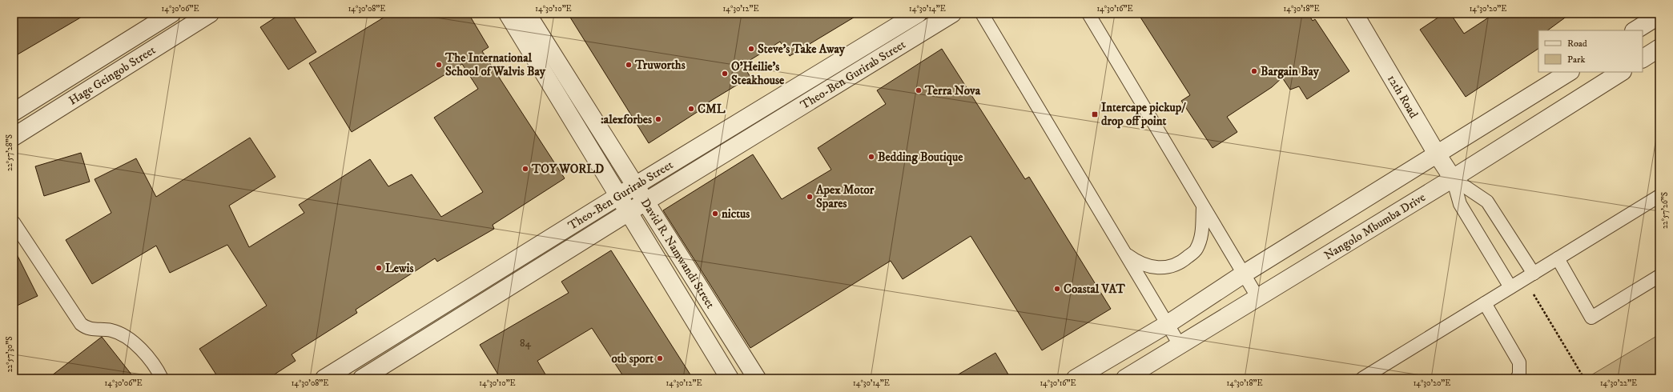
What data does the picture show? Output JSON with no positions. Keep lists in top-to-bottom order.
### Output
{
  "streets": {
    "street": [
      "Theo-Ben Gurirab Street",
      "Hage Geingob Street",
      "12th Road",
      "Nangolo Mbumba Drive",
      "David R. Namwandi Street"
    ]
  },
  "crossings": [
    ["Theo-Ben Gurirab Street", "David R. Namwandi Street"],
    ["12th Road", "Nangolo Mbumba Drive"]
  ],
  "places": {
    "other": [
      "Steve's Take Away",
      "The International School of Walvis Bay",
      "Truworths",
      "Bargain Bay",
      "O'Heilie's Steakhouse",
      "Terra Nova",
      "CML",
      ":alexforbes",
      "Bedding Boutique",
      "TOY WORLD",
      "Apex Motor Spares",
      "nictus",
      "Lewis",
      "Coastal VAT",
      "otb sport"
    ],
    "transit": ["Intercape pickup/ drop off point"]
  },
  "house_numbers": ["84"],
  "legend": ["Road", "Park"],
  "coordinates": [
    "14°30'06\"E",
    "14°30'08\"E",
    "14°30'10\"E",
    "14°30'12\"E",
    "14°30'14\"E",
    "14°30'16\"E",
    "14°30'18\"E",
    "14°30'20\"E",
    "22°57'28\"S",
    "22°57'26\"S",
    "22°57'30\"S",
    "14°30'22\"E"
  ]
}
